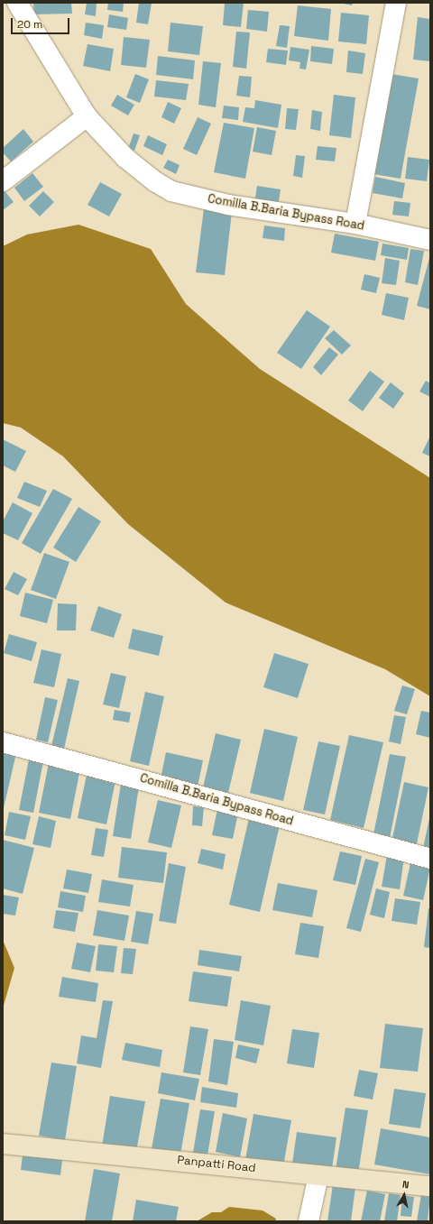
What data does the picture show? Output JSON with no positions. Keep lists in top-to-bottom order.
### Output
{
  "streets": {
    "main road": ["Panpatti Road"],
    "street": ["Comilla B.Baria Bypass Road"]
  },
  "scale_bar": "20 m",
  "north": "top"
}
